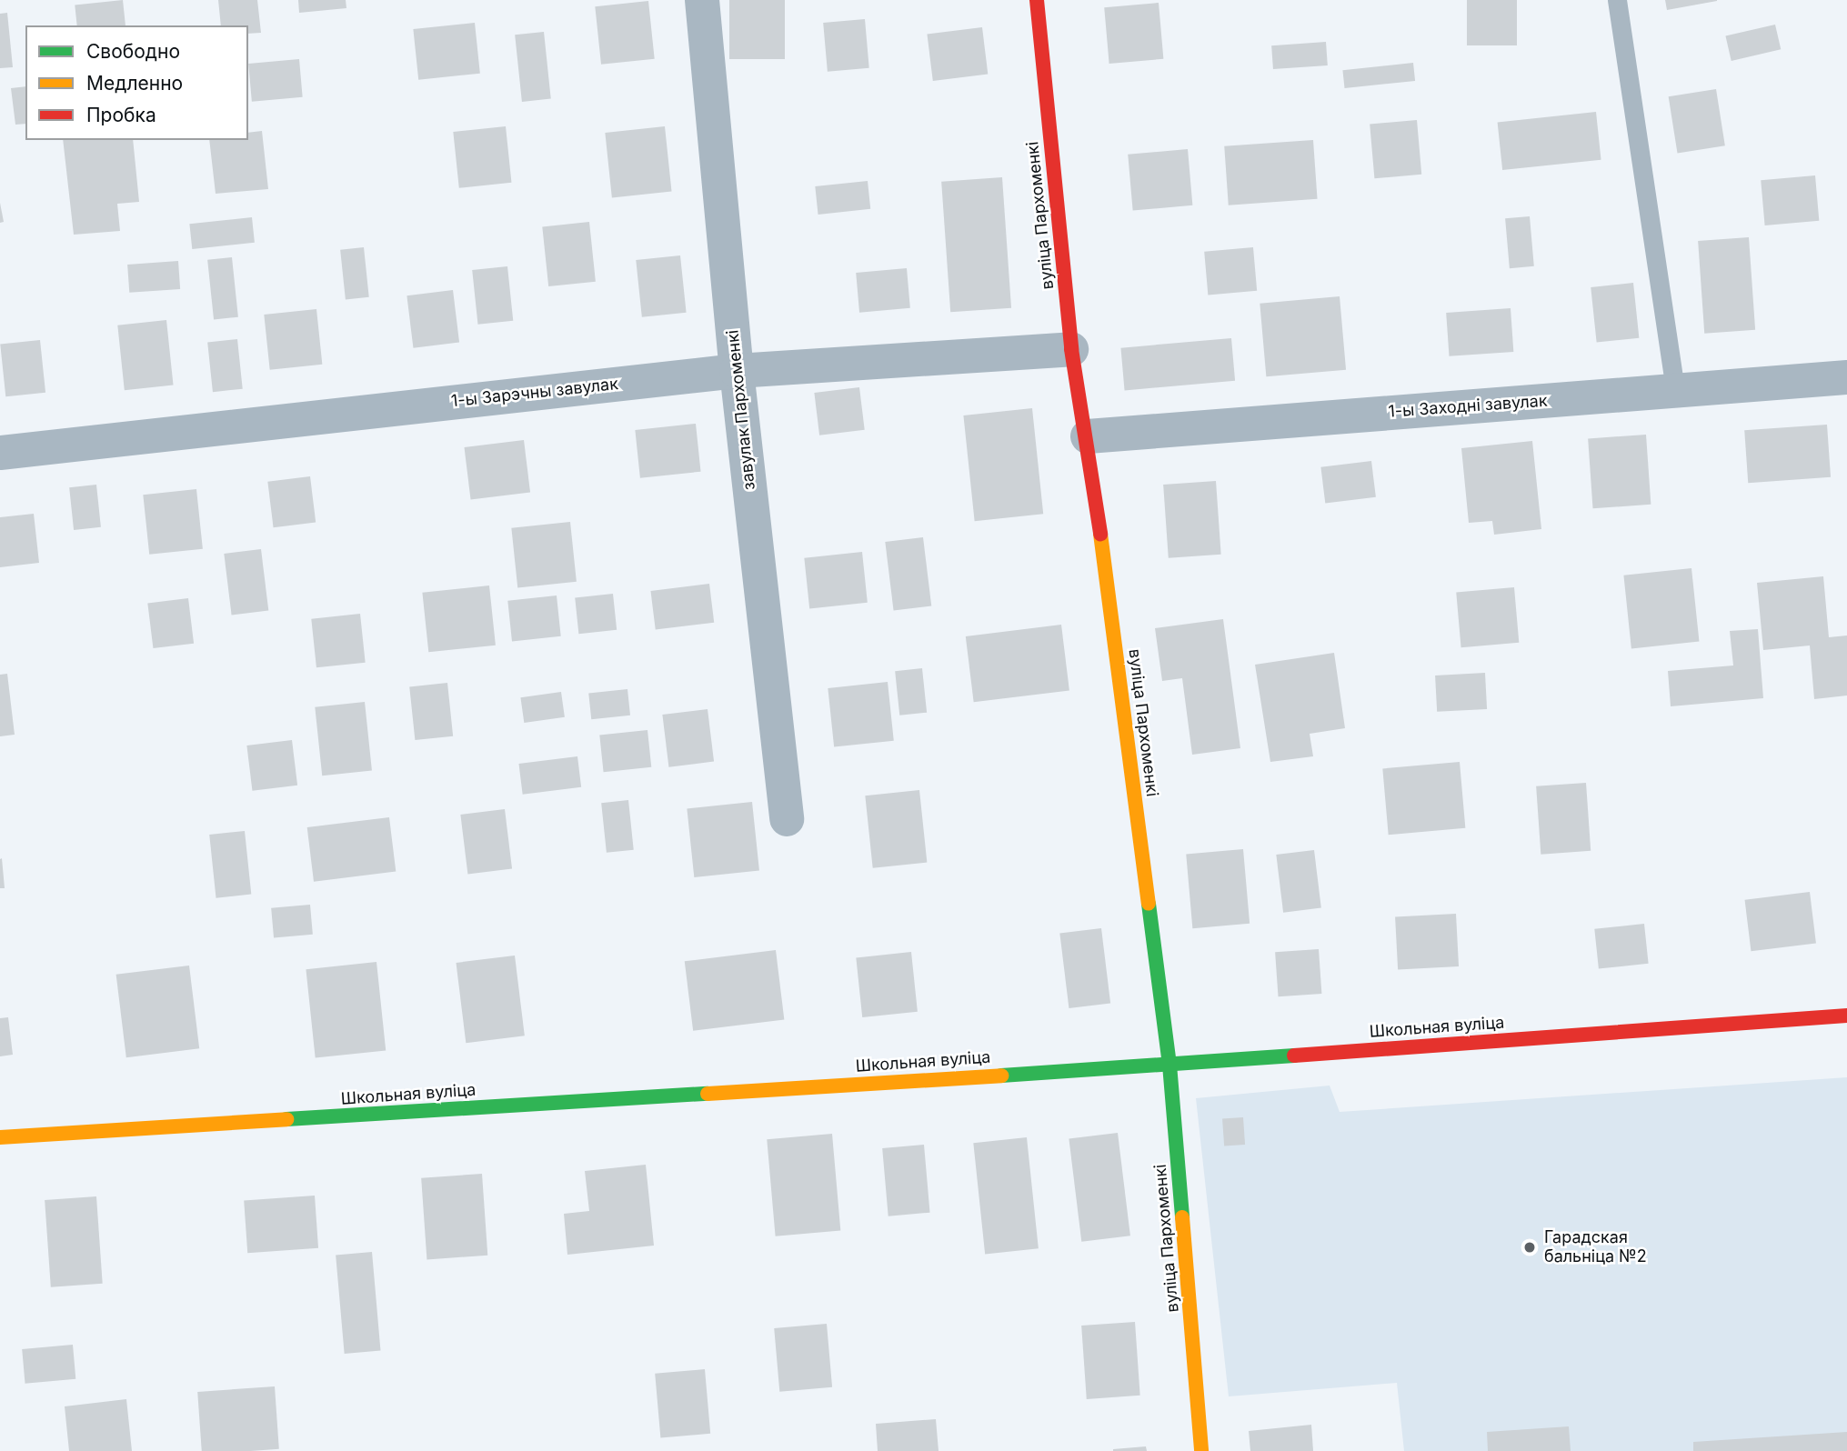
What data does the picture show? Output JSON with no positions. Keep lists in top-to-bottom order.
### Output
{
  "streets": {
    "street": [
      "вуліца Пархоменкі",
      "1-ы Зарэчны завулак",
      "1-ы Заходні завулак",
      "завулак Пархоменкі",
      "Школьная вуліца"
    ]
  },
  "crossings": [
    ["вуліца Пархоменкі", "1-ы Зарэчны завулак"],
    ["вуліца Пархоменкі", "1-ы Заходні завулак"],
    ["вуліца Пархоменкі", "Школьная вуліца"],
    ["1-ы Зарэчны завулак", "завулак Пархоменкі"]
  ],
  "places": ["Гарадская бальніца №2"],
  "legend": ["Свободно", "Медленно", "Пробка"]
}
